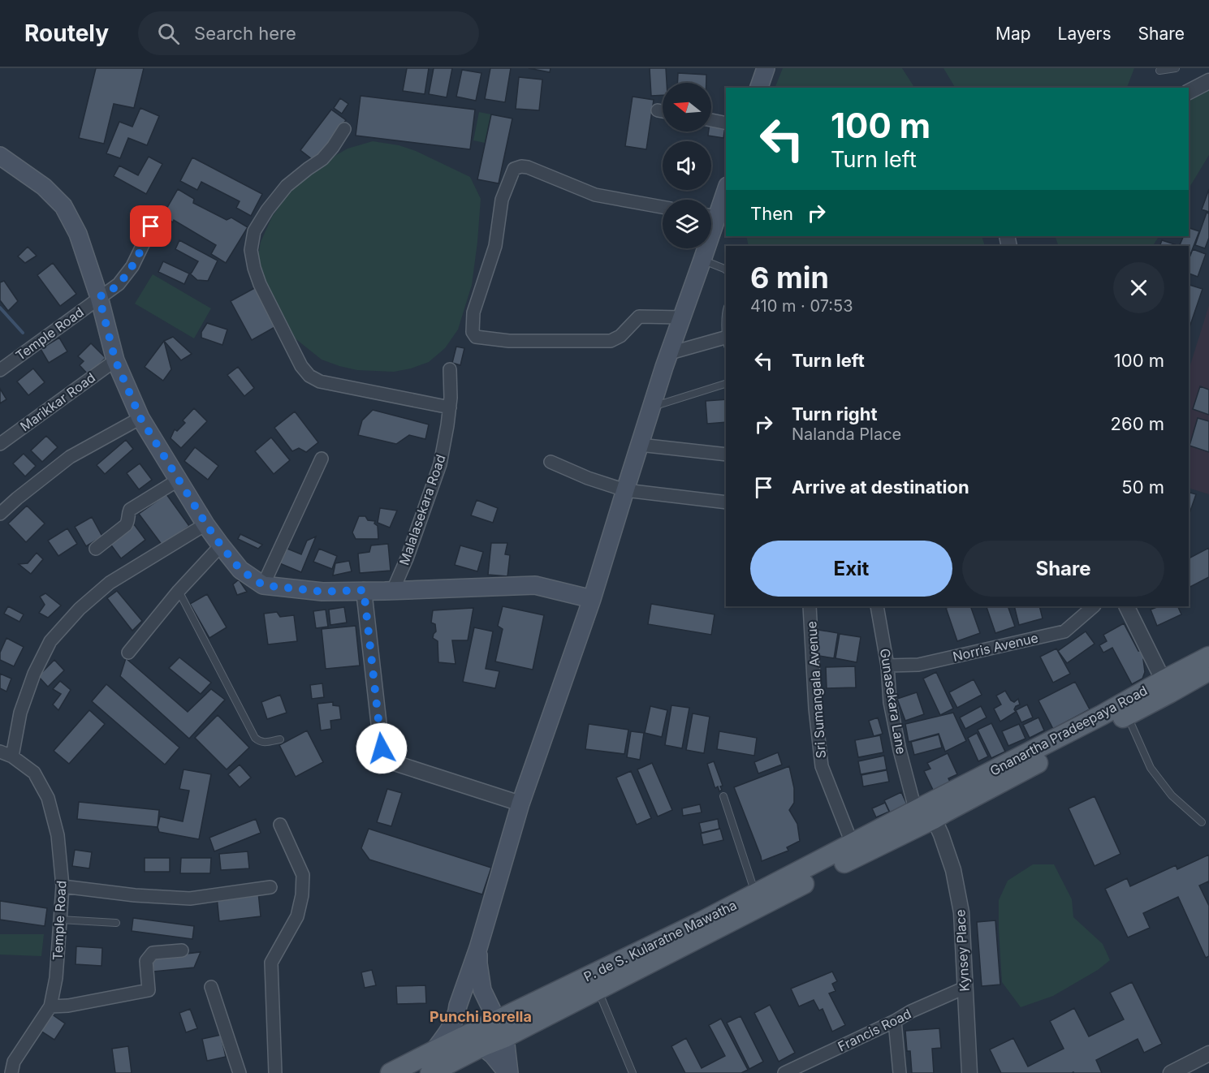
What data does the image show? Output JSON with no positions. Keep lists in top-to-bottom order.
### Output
{
  "streets": {
    "main road": ["Gnanartha Pradeepaya Road", "P. de S. Kularatne Mawatha"],
    "street": [
      "Temple Road",
      "Marikkar Road",
      "Malalasekara Road",
      "Norris Avenue",
      "Sri Sumangala Avenue",
      "Gunasekara Lane",
      "Kynsey Place",
      "Francis Road"
    ]
  },
  "crossings": [
    ["Norris Avenue", "Gunasekara Lane"],
    ["Sri Sumangala Avenue", "P. de S. Kularatne Mawatha"],
    ["Gunasekara Lane", "Gnanartha Pradeepaya Road"],
    ["Gunasekara Lane", "P. de S. Kularatne Mawatha"],
    ["Gunasekara Lane", "Kynsey Place"],
    ["Gnanartha Pradeepaya Road", "P. de S. Kularatne Mawatha"],
    ["Gnanartha Pradeepaya Road", "Kynsey Place"],
    ["P. de S. Kularatne Mawatha", "Kynsey Place"],
    ["Kynsey Place", "Francis Road"]
  ],
  "districts": ["Punchi Borella"],
  "north": "left",
  "page": {
    "header": "Routely",
    "search": "Search here",
    "nav": ["Map", "Layers", "Share"],
    "turn": ["100 m", "Turn left"],
    "then": "Then",
    "heading": ["6 min", "410 m · 07:53"],
    "list": [
      {
        "name": "Turn left",
        "value": "100 m"
      },
      {
        "name": "Turn right",
        "note": "Nalanda Place",
        "value": "260 m"
      },
      {
        "name": "Arrive at destination",
        "value": "50 m"
      }
    ],
    "buttons": ["Exit", "Share"]
  }
}
